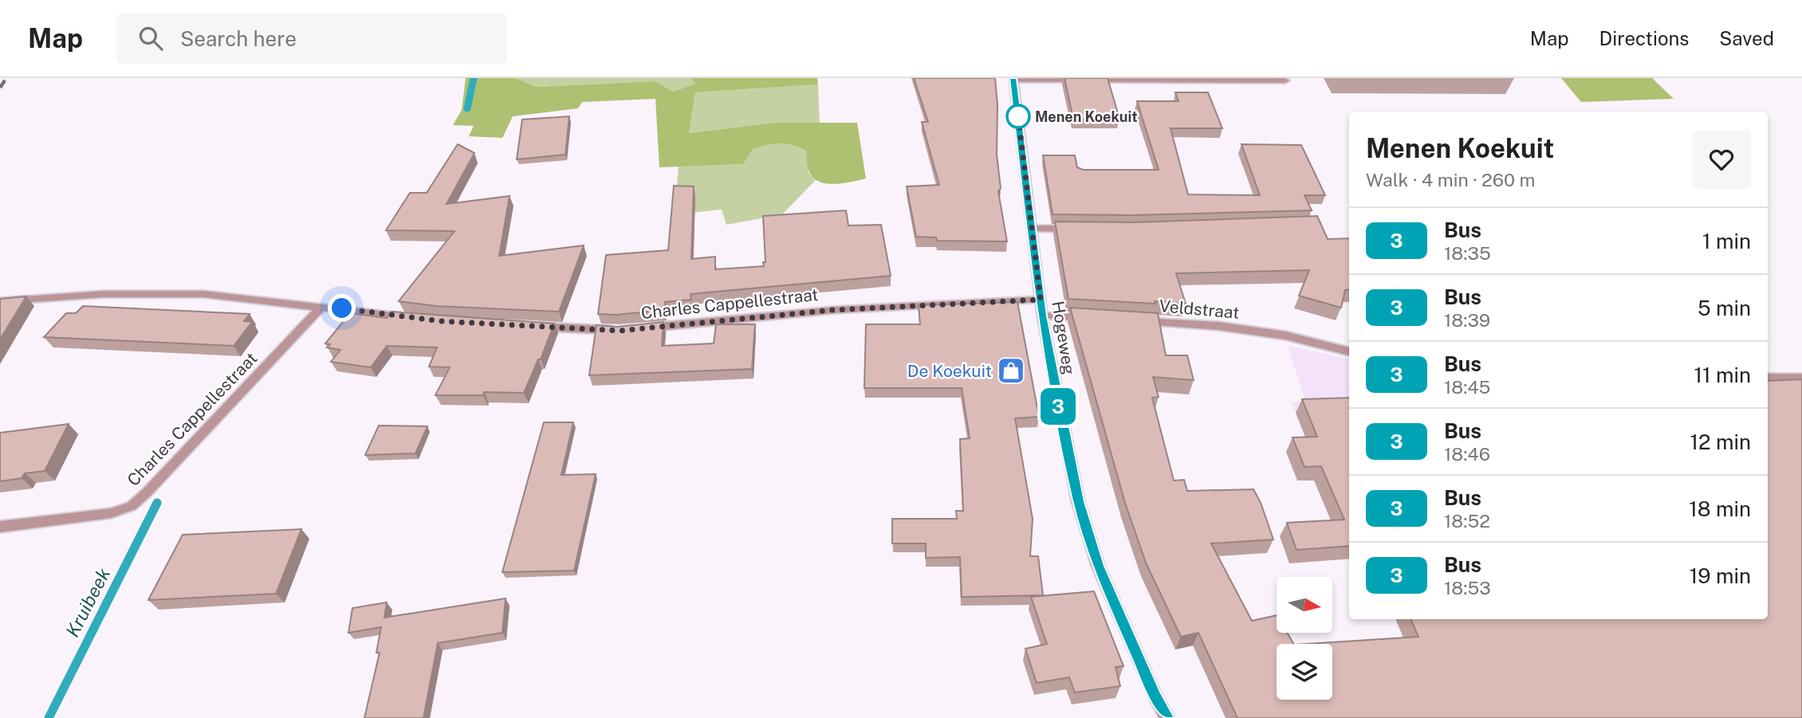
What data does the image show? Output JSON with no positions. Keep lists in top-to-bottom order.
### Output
{
  "streets": {
    "street": ["Charles Cappellestraat", "Veldstraat", "Hogeweg"]
  },
  "crossings": [
    ["Charles Cappellestraat", "Hogeweg"]
  ],
  "water": ["Kruibeek"],
  "places": {
    "other": ["Menen Koekuit"],
    "shop": ["De Koekuit"]
  },
  "lines": ["bus line 3"],
  "north": "right",
  "page": {
    "header": "Map",
    "search": "Search here",
    "nav": ["Map", "Directions", "Saved"],
    "on_map": "3",
    "heading": ["Menen Koekuit", "Walk · 4 min · 260 m"],
    "list": [
      {
        "mark": "3",
        "name": "Bus",
        "note": "18:35",
        "value": "1 min"
      },
      {
        "mark": "3",
        "name": "Bus",
        "note": "18:39",
        "value": "5 min"
      },
      {
        "mark": "3",
        "name": "Bus",
        "note": "18:45",
        "value": "11 min"
      },
      {
        "mark": "3",
        "name": "Bus",
        "note": "18:46",
        "value": "12 min"
      },
      {
        "mark": "3",
        "name": "Bus",
        "note": "18:52",
        "value": "18 min"
      },
      {
        "mark": "3",
        "name": "Bus",
        "note": "18:53",
        "value": "19 min"
      }
    ]
  }
}
